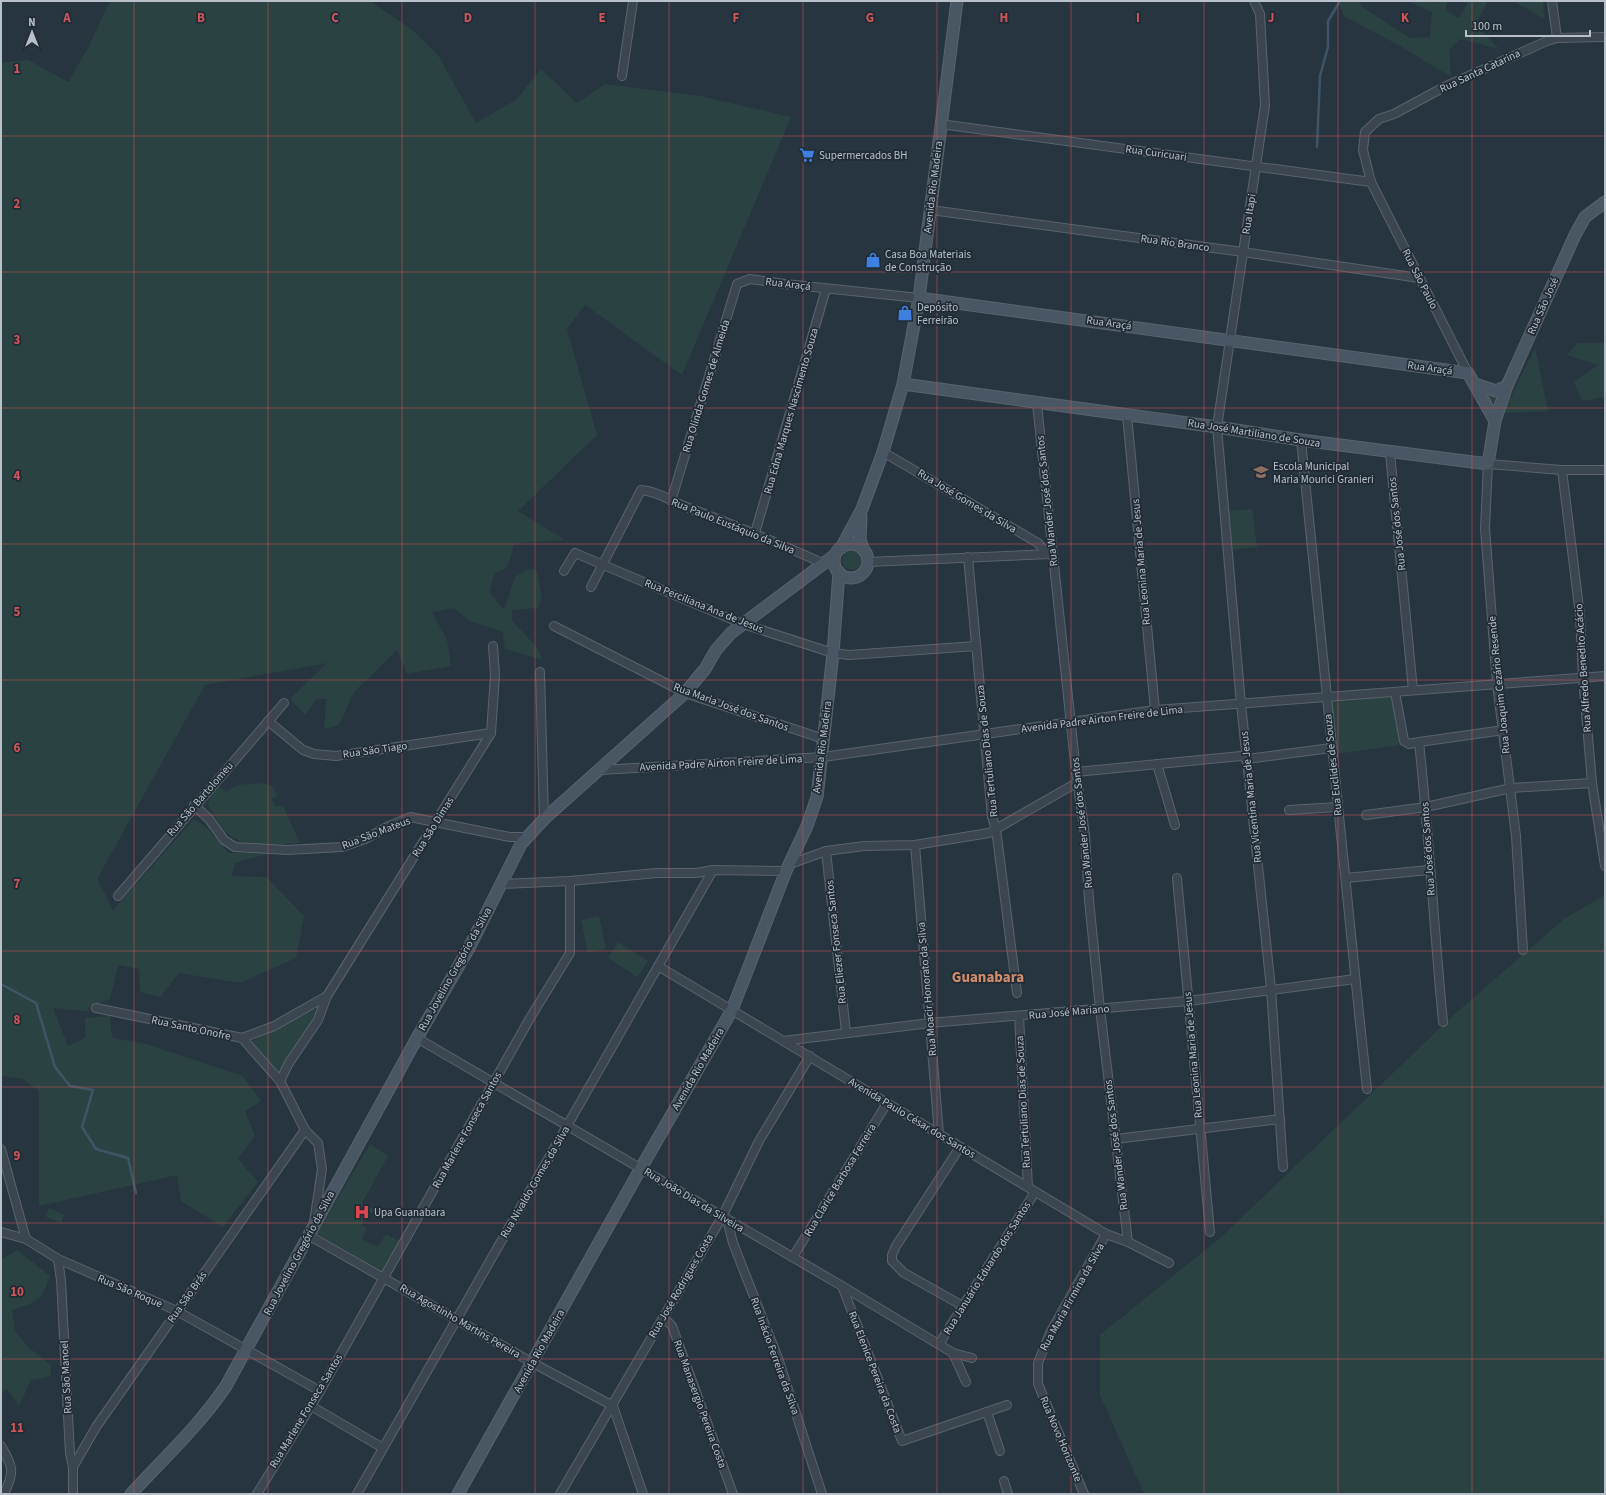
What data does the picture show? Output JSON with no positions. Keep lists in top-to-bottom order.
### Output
{
  "streets": {
    "street": [
      "Rua Santa Catarina",
      "Rua Curicuari",
      "Avenida Rio Madeira",
      "Rua Itapi",
      "Rua Rio Branco",
      "Rua São Paulo",
      "Rua Araçá",
      "Rua São José",
      "Rua Olinda Gomes de Almeida",
      "Rua Edna Marques Nascimento Souza",
      "Rua José Martiliano de Souza",
      "Rua José Gomes da Silva",
      "Rua Wander José dos Santos",
      "Rua José dos Santos",
      "Rua Paulo Eustáquio da Silva",
      "Rua Leonina Maria de Jesus",
      "Rua Perciliana Ana de Jesus",
      "Rua Alfredo Benedito Acácio",
      "Rua Joaquim Cezário Resende",
      "Rua Maria José dos Santos",
      "Avenida Padre Airton Freire de Lima",
      "Rua São Tiago",
      "Rua Tertuliano Dias de Souza",
      "Rua Euclides de Souza",
      "Rua Vicentina Maria de Jesus",
      "Rua São Bartolomeu",
      "Rua São Dimas",
      "Rua São Mateus",
      "Rua Eliezer Fonseca Santos",
      "Rua Jovelino Gregório da Silva",
      "Rua Moacir Honorato da Silva",
      "Rua José Mariano",
      "Rua Santo Onofre",
      "Avenida Paulo César dos Santos",
      "Rua Marlene Fonseca Santos",
      "Rua Clarice Barbosa Ferreira",
      "Rua Nivaldo Gomes da Silva",
      "Rua João Dias da Silveira",
      "Rua Januário Eduardo dos Santos",
      "Rua José Rodrigues Costa",
      "Rua São Roque",
      "Rua São Brás",
      "Rua Maria Firmina da Silva",
      "Rua Agostinho Martins Pereira",
      "Rua Inácio Ferreira da Silva",
      "Rua Elenice Pereira da Costa",
      "Rua São Manoel",
      "Rua Manasergio Pereira Costa",
      "Rua Novo Horizonte"
    ]
  },
  "crossings": [
    ["Rua Santa Catarina", "Rua São Paulo"],
    ["Rua Curicuari", "Avenida Rio Madeira"],
    ["Rua Curicuari", "Rua Itapi"],
    ["Rua Curicuari", "Rua São Paulo"],
    ["Avenida Rio Madeira", "Rua Rio Branco"],
    ["Avenida Rio Madeira", "Rua Araçá"],
    ["Avenida Rio Madeira", "Rua José Martiliano de Souza"],
    ["Avenida Rio Madeira", "Rua José Gomes da Silva"],
    ["Avenida Rio Madeira", "Rua Perciliana Ana de Jesus"],
    ["Avenida Rio Madeira", "Rua Maria José dos Santos"],
    ["Avenida Rio Madeira", "Avenida Padre Airton Freire de Lima"],
    ["Avenida Rio Madeira", "Rua Jovelino Gregório da Silva"],
    ["Avenida Rio Madeira", "Avenida Paulo César dos Santos"],
    ["Avenida Rio Madeira", "Rua João Dias da Silveira"],
    ["Avenida Rio Madeira", "Rua Agostinho Martins Pereira"],
    ["Rua Itapi", "Rua Rio Branco"],
    ["Rua Itapi", "Rua Araçá"],
    ["Rua Itapi", "Rua José Martiliano de Souza"],
    ["Rua Itapi", "Rua Vicentina Maria de Jesus"],
    ["Rua Rio Branco", "Rua São Paulo"],
    ["Rua São Paulo", "Rua Araçá"],
    ["Rua São Paulo", "Rua São José"],
    ["Rua São Paulo", "Rua Joaquim Cezário Resende"],
    ["Rua Araçá", "Rua Olinda Gomes de Almeida"],
    ["Rua Araçá", "Rua Edna Marques Nascimento Souza"],
    ["Rua São José", "Rua Joaquim Cezário Resende"],
    ["Rua Olinda Gomes de Almeida", "Rua Paulo Eustáquio da Silva"],
    ["Rua Edna Marques Nascimento Souza", "Rua Paulo Eustáquio da Silva"],
    ["Rua José Martiliano de Souza", "Rua Wander José dos Santos"],
    ["Rua José Martiliano de Souza", "Rua José dos Santos"],
    ["Rua José Martiliano de Souza", "Rua Leonina Maria de Jesus"],
    ["Rua José Martiliano de Souza", "Rua Alfredo Benedito Acácio"],
    ["Rua José Martiliano de Souza", "Rua Joaquim Cezário Resende"],
    ["Rua José Martiliano de Souza", "Rua Euclides de Souza"],
    ["Rua José Martiliano de Souza", "Rua Vicentina Maria de Jesus"],
    ["Rua José Gomes da Silva", "Rua Wander José dos Santos"],
    ["Rua Wander José dos Santos", "Avenida Padre Airton Freire de Lima"],
    ["Rua Wander José dos Santos", "Rua José Mariano"],
    ["Rua Wander José dos Santos", "Avenida Paulo César dos Santos"],
    ["Rua José dos Santos", "Avenida Padre Airton Freire de Lima"],
    ["Rua Paulo Eustáquio da Silva", "Rua Perciliana Ana de Jesus"],
    ["Rua Paulo Eustáquio da Silva", "Rua Jovelino Gregório da Silva"],
    ["Rua Leonina Maria de Jesus", "Avenida Padre Airton Freire de Lima"],
    ["Rua Leonina Maria de Jesus", "Rua José Mariano"],
    ["Rua Perciliana Ana de Jesus", "Rua Tertuliano Dias de Souza"],
    ["Rua Perciliana Ana de Jesus", "Rua Jovelino Gregório da Silva"],
    ["Rua Alfredo Benedito Acácio", "Avenida Padre Airton Freire de Lima"],
    ["Rua Joaquim Cezário Resende", "Avenida Padre Airton Freire de Lima"],
    ["Rua Maria José dos Santos", "Rua Jovelino Gregório da Silva"],
    ["Avenida Padre Airton Freire de Lima", "Rua Tertuliano Dias de Souza"],
    ["Avenida Padre Airton Freire de Lima", "Rua Euclides de Souza"],
    ["Avenida Padre Airton Freire de Lima", "Rua Vicentina Maria de Jesus"],
    ["Avenida Padre Airton Freire de Lima", "Rua Jovelino Gregório da Silva"],
    ["Rua São Tiago", "Rua São Bartolomeu"],
    ["Rua São Tiago", "Rua São Dimas"],
    ["Rua Tertuliano Dias de Souza", "Rua José Mariano"],
    ["Rua Tertuliano Dias de Souza", "Avenida Paulo César dos Santos"],
    ["Rua Euclides de Souza", "Rua José Mariano"],
    ["Rua Vicentina Maria de Jesus", "Rua José Mariano"],
    ["Rua São Bartolomeu", "Rua São Mateus"],
    ["Rua São Dimas", "Rua São Mateus"],
    ["Rua São Dimas", "Rua Santo Onofre"],
    ["Rua São Mateus", "Rua Jovelino Gregório da Silva"],
    ["Rua Eliezer Fonseca Santos", "Rua José Mariano"],
    ["Rua Jovelino Gregório da Silva", "Rua Santo Onofre"],
    ["Rua Jovelino Gregório da Silva", "Rua João Dias da Silveira"],
    ["Rua Jovelino Gregório da Silva", "Rua São Roque"],
    ["Rua Jovelino Gregório da Silva", "Rua Agostinho Martins Pereira"],
    ["Rua Moacir Honorato da Silva", "Rua José Mariano"],
    ["Rua Moacir Honorato da Silva", "Avenida Paulo César dos Santos"],
    ["Rua José Mariano", "Avenida Paulo César dos Santos"],
    ["Rua Santo Onofre", "Rua São Brás"],
    ["Avenida Paulo César dos Santos", "Rua Clarice Barbosa Ferreira"],
    ["Avenida Paulo César dos Santos", "Rua Nivaldo Gomes da Silva"],
    ["Avenida Paulo César dos Santos", "Rua Januário Eduardo dos Santos"],
    ["Avenida Paulo César dos Santos", "Rua José Rodrigues Costa"],
    ["Avenida Paulo César dos Santos", "Rua Maria Firmina da Silva"],
    ["Rua Marlene Fonseca Santos", "Rua João Dias da Silveira"],
    ["Rua Marlene Fonseca Santos", "Rua São Roque"],
    ["Rua Marlene Fonseca Santos", "Rua Agostinho Martins Pereira"],
    ["Rua Clarice Barbosa Ferreira", "Rua João Dias da Silveira"],
    ["Rua Nivaldo Gomes da Silva", "Rua João Dias da Silveira"],
    ["Rua Nivaldo Gomes da Silva", "Rua Agostinho Martins Pereira"],
    ["Rua João Dias da Silveira", "Rua Januário Eduardo dos Santos"],
    ["Rua João Dias da Silveira", "Rua José Rodrigues Costa"],
    ["Rua João Dias da Silveira", "Rua Inácio Ferreira da Silva"],
    ["Rua João Dias da Silveira", "Rua Elenice Pereira da Costa"],
    ["Rua José Rodrigues Costa", "Rua Agostinho Martins Pereira"],
    ["Rua José Rodrigues Costa", "Rua Inácio Ferreira da Silva"],
    ["Rua José Rodrigues Costa", "Rua Manasergio Pereira Costa"],
    ["Rua São Roque", "Rua São Brás"],
    ["Rua São Roque", "Rua São Manoel"],
    ["Rua São Brás", "Rua São Manoel"],
    ["Rua Maria Firmina da Silva", "Rua Novo Horizonte"]
  ],
  "districts": ["Guanabara"],
  "places": {
    "supermarket": ["Supermercados BH"],
    "shop": ["Casa Boa Materiais de Construção", "Depósito Ferreirão"],
    "school or university": ["Escola Municipal Maria Mourici Granieri"],
    "hospital": ["Upa Guanabara"]
  },
  "scale_bar": "100 m",
  "north": "top",
  "grid": {
    "columns": [
      "A",
      "B",
      "C",
      "D",
      "E",
      "F",
      "G",
      "H",
      "I",
      "J",
      "K"
    ],
    "rows": [
      "1",
      "2",
      "3",
      "4",
      "5",
      "6",
      "7",
      "8",
      "9",
      "10",
      "11"
    ]
  }
}
